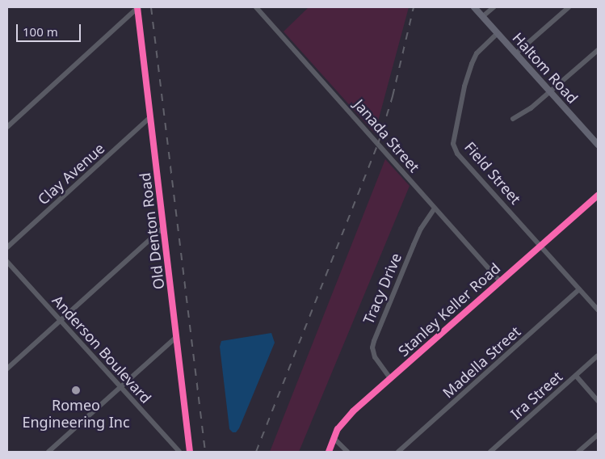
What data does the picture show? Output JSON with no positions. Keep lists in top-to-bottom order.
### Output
{
  "streets": {
    "main road": ["Haltom Road"],
    "street": [
      "Janada Street",
      "Field Street",
      "Clay Avenue",
      "Old Denton Road",
      "Tracy Drive",
      "Stanley Keller Road",
      "Anderson Boulevard",
      "Madella Street",
      "Ira Street"
    ]
  },
  "crossings": [
    ["Haltom Road", "Field Street"],
    ["Janada Street", "Tracy Drive"],
    ["Janada Street", "Stanley Keller Road"],
    ["Field Street", "Stanley Keller Road"],
    ["Field Street", "Madella Street"],
    ["Clay Avenue", "Old Denton Road"],
    ["Tracy Drive", "Stanley Keller Road"]
  ],
  "places": ["Romeo Engineering Inc"],
  "scale_bar": "100 m"
}
